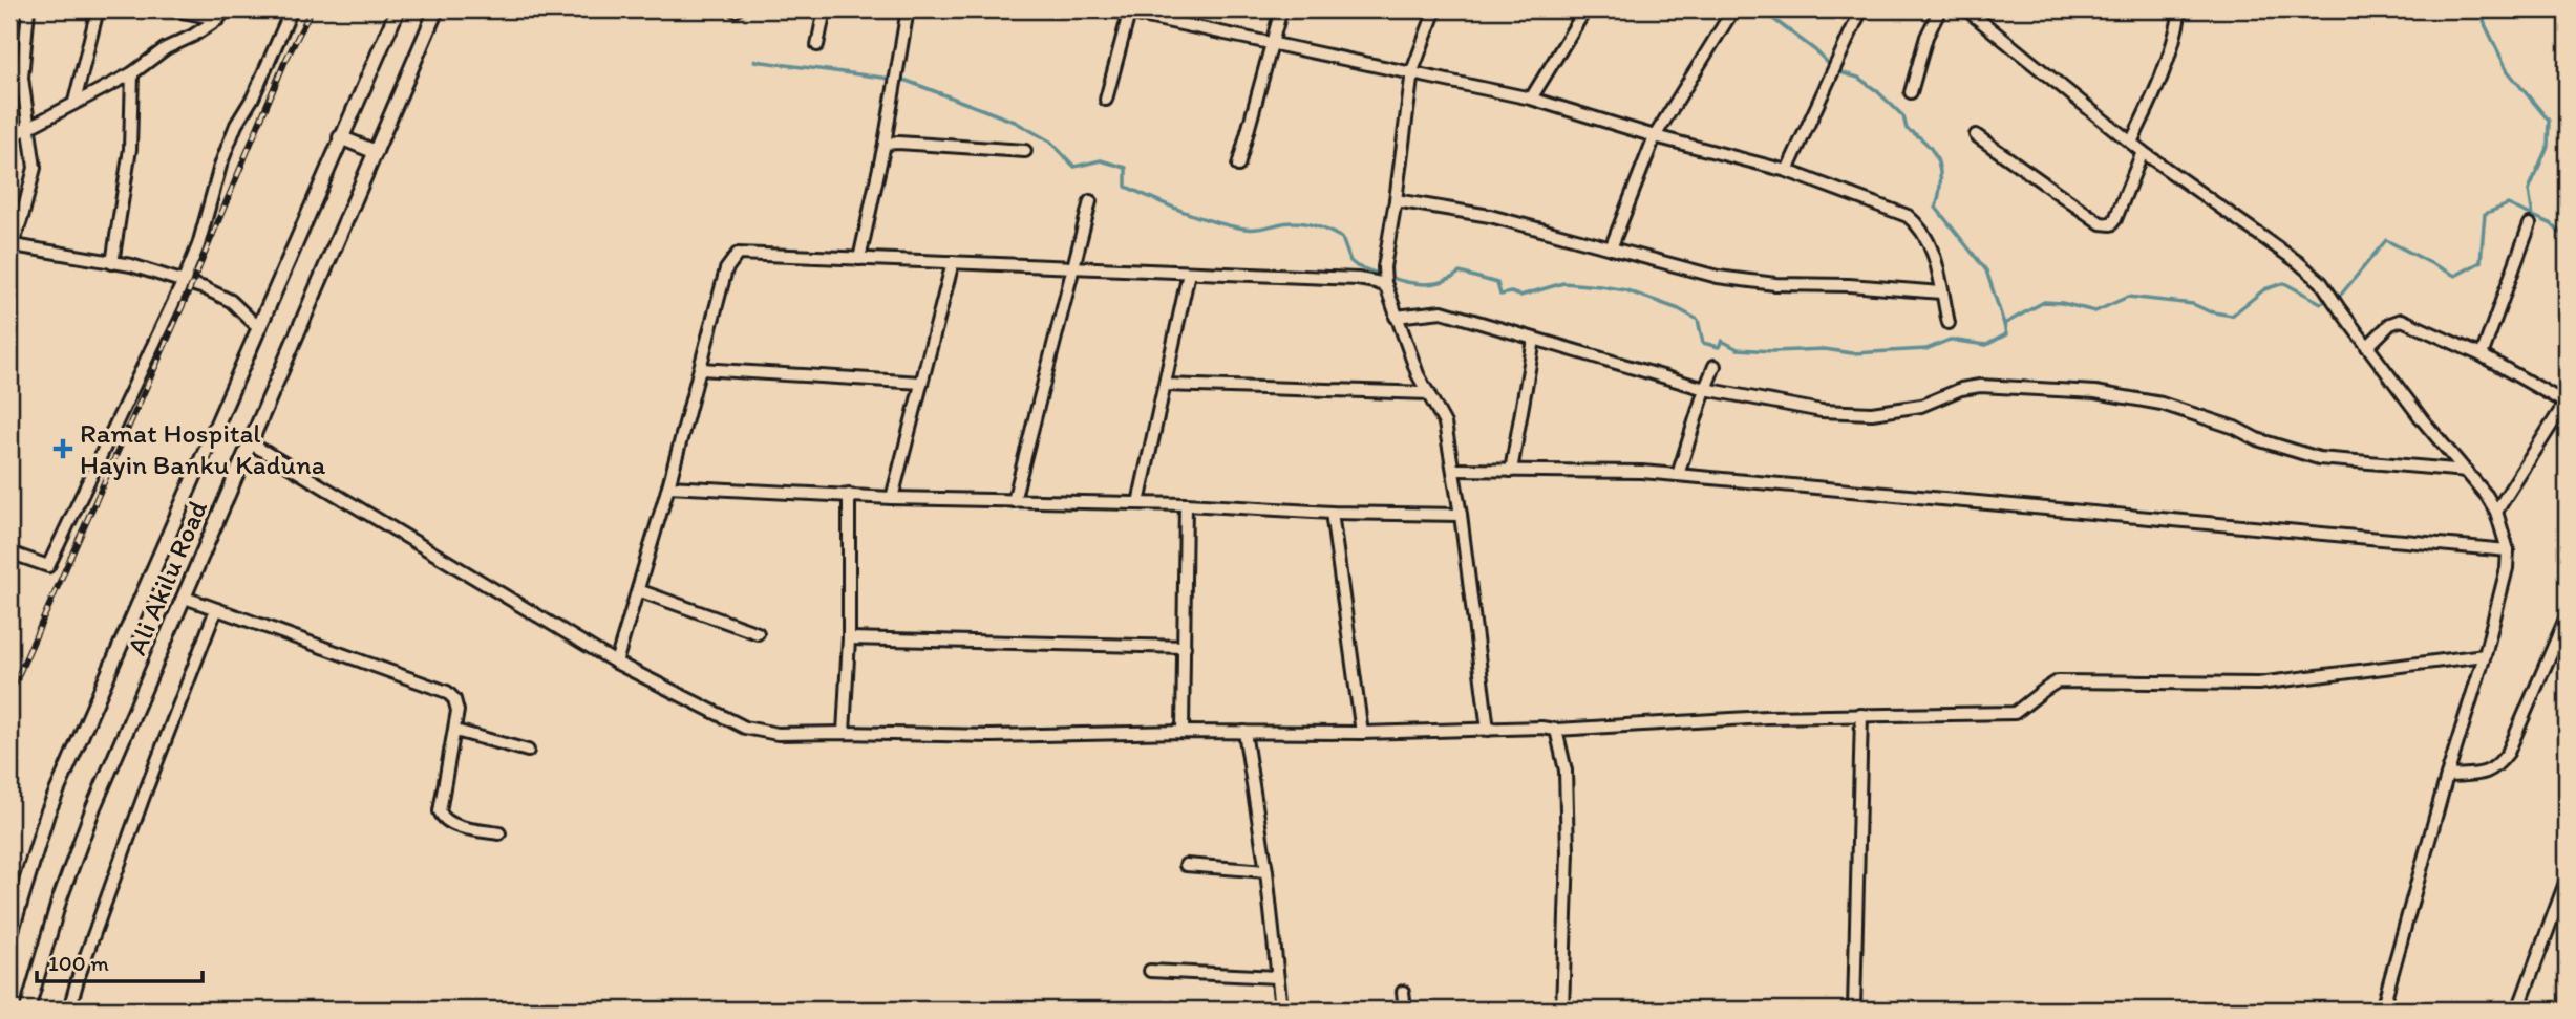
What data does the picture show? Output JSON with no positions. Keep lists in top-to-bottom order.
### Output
{
  "streets": {
    "main road": ["Ali Akilu Road"]
  },
  "places": {
    "health": ["Ramat Hospital Hayin Banku Kaduna"]
  },
  "scale_bar": "100 m"
}
